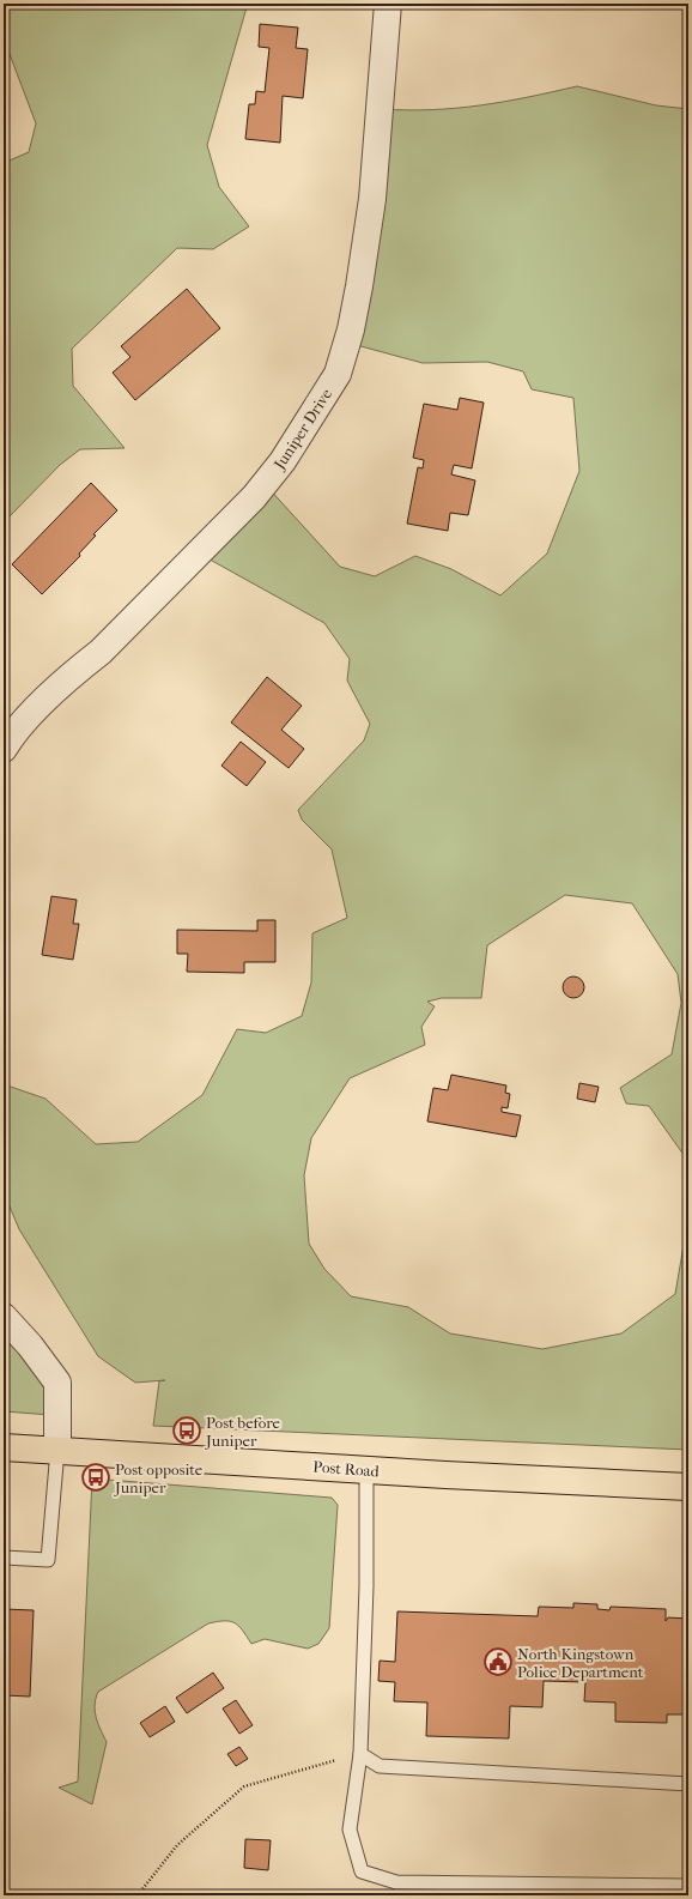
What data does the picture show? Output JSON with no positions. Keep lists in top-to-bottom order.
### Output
{
  "streets": {
    "main road": ["Post Road"],
    "street": ["Juniper Drive"]
  },
  "places": {
    "bus stop": ["Post before Juniper", "Post opposite Juniper"],
    "public building": ["North Kingstown Police Department"]
  }
}
